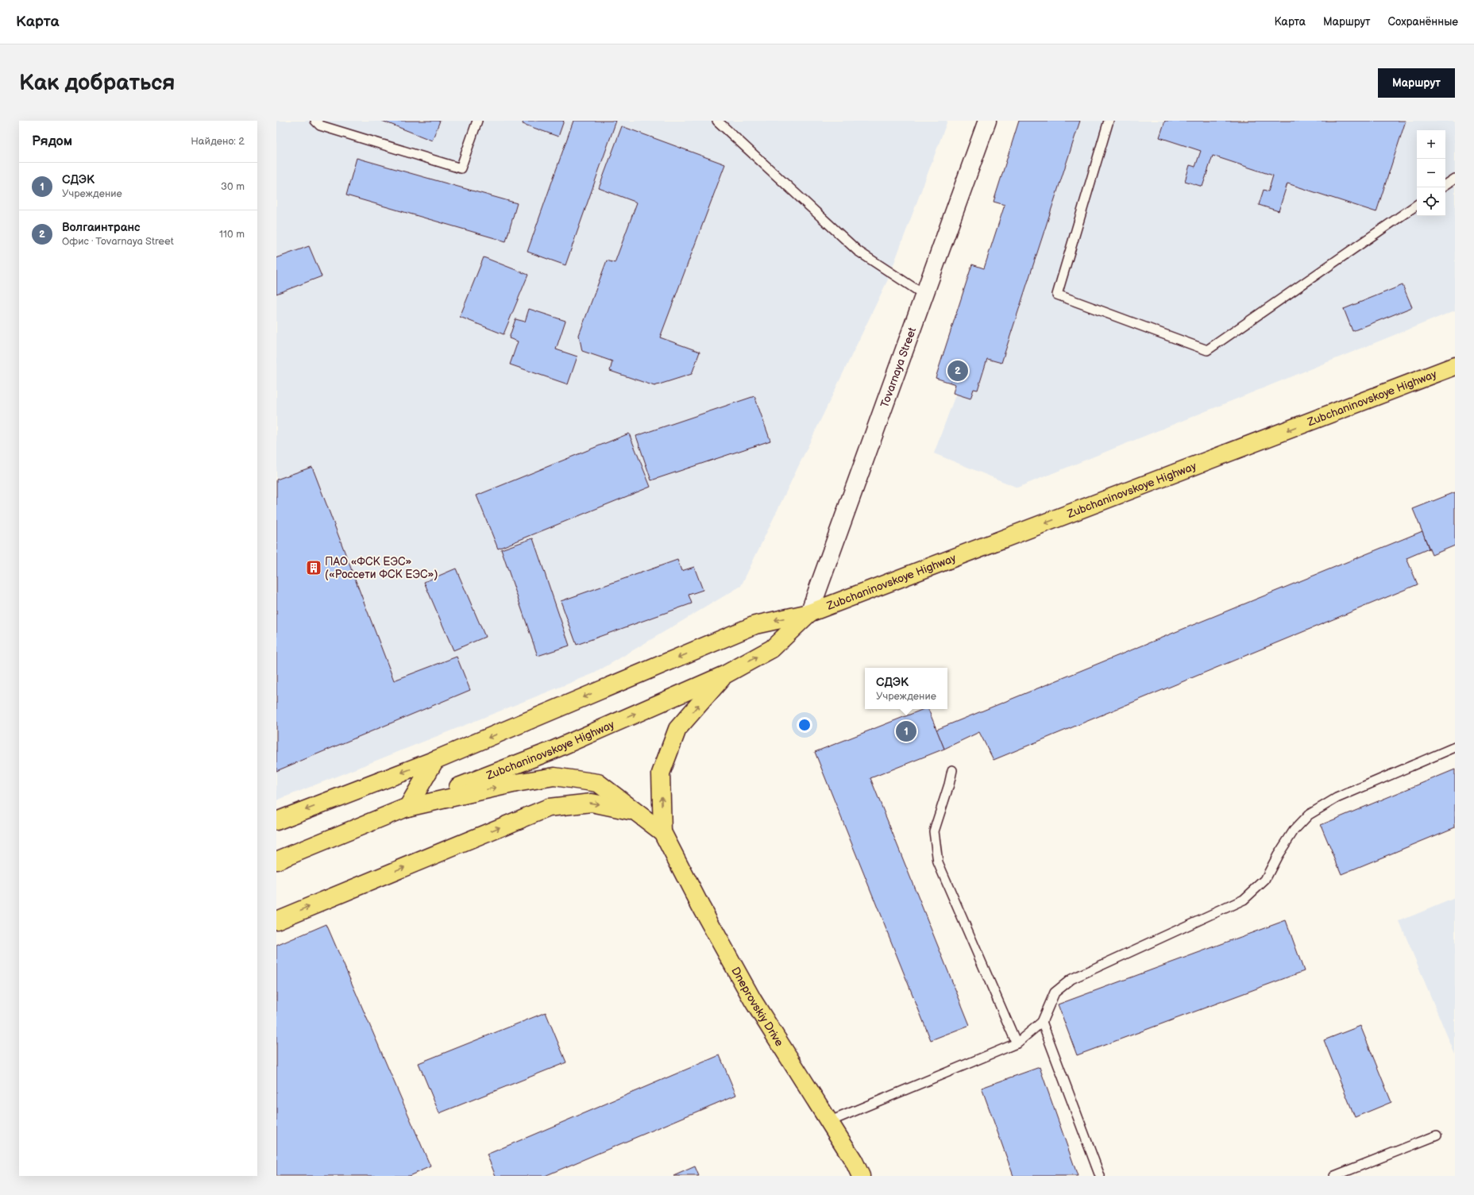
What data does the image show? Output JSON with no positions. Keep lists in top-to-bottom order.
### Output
{
  "streets": {
    "main road": ["Zubchaninovskoye Highway", "Dneprovskiy Drive"],
    "street": ["Tovarnaya Street"]
  },
  "crossings": [
    ["Tovarnaya Street", "Zubchaninovskoye Highway"]
  ],
  "places": {
    "building": ["ПАО «ФСК ЕЭС» («Россети ФСК ЕЭС»)"]
  },
  "page": {
    "header": "Карта",
    "nav": ["Карта", "Маршрут", "Сохранённые"],
    "buttons": "Маршрут",
    "title": "Как добраться",
    "heading": ["Рядом", "Найдено: 2"],
    "map_buttons": ["+", "−"],
    "list": [
      {
        "mark": "1",
        "name": "СДЭК",
        "note": "Учреждение",
        "value": "30 m"
      },
      {
        "mark": "2",
        "name": "Волгаинтранс",
        "note": "Офис · Tovarnaya Street",
        "value": "110 m"
      }
    ],
    "pins": ["2", "1"],
    "popup": ["СДЭК", "Учреждение"]
  }
}
